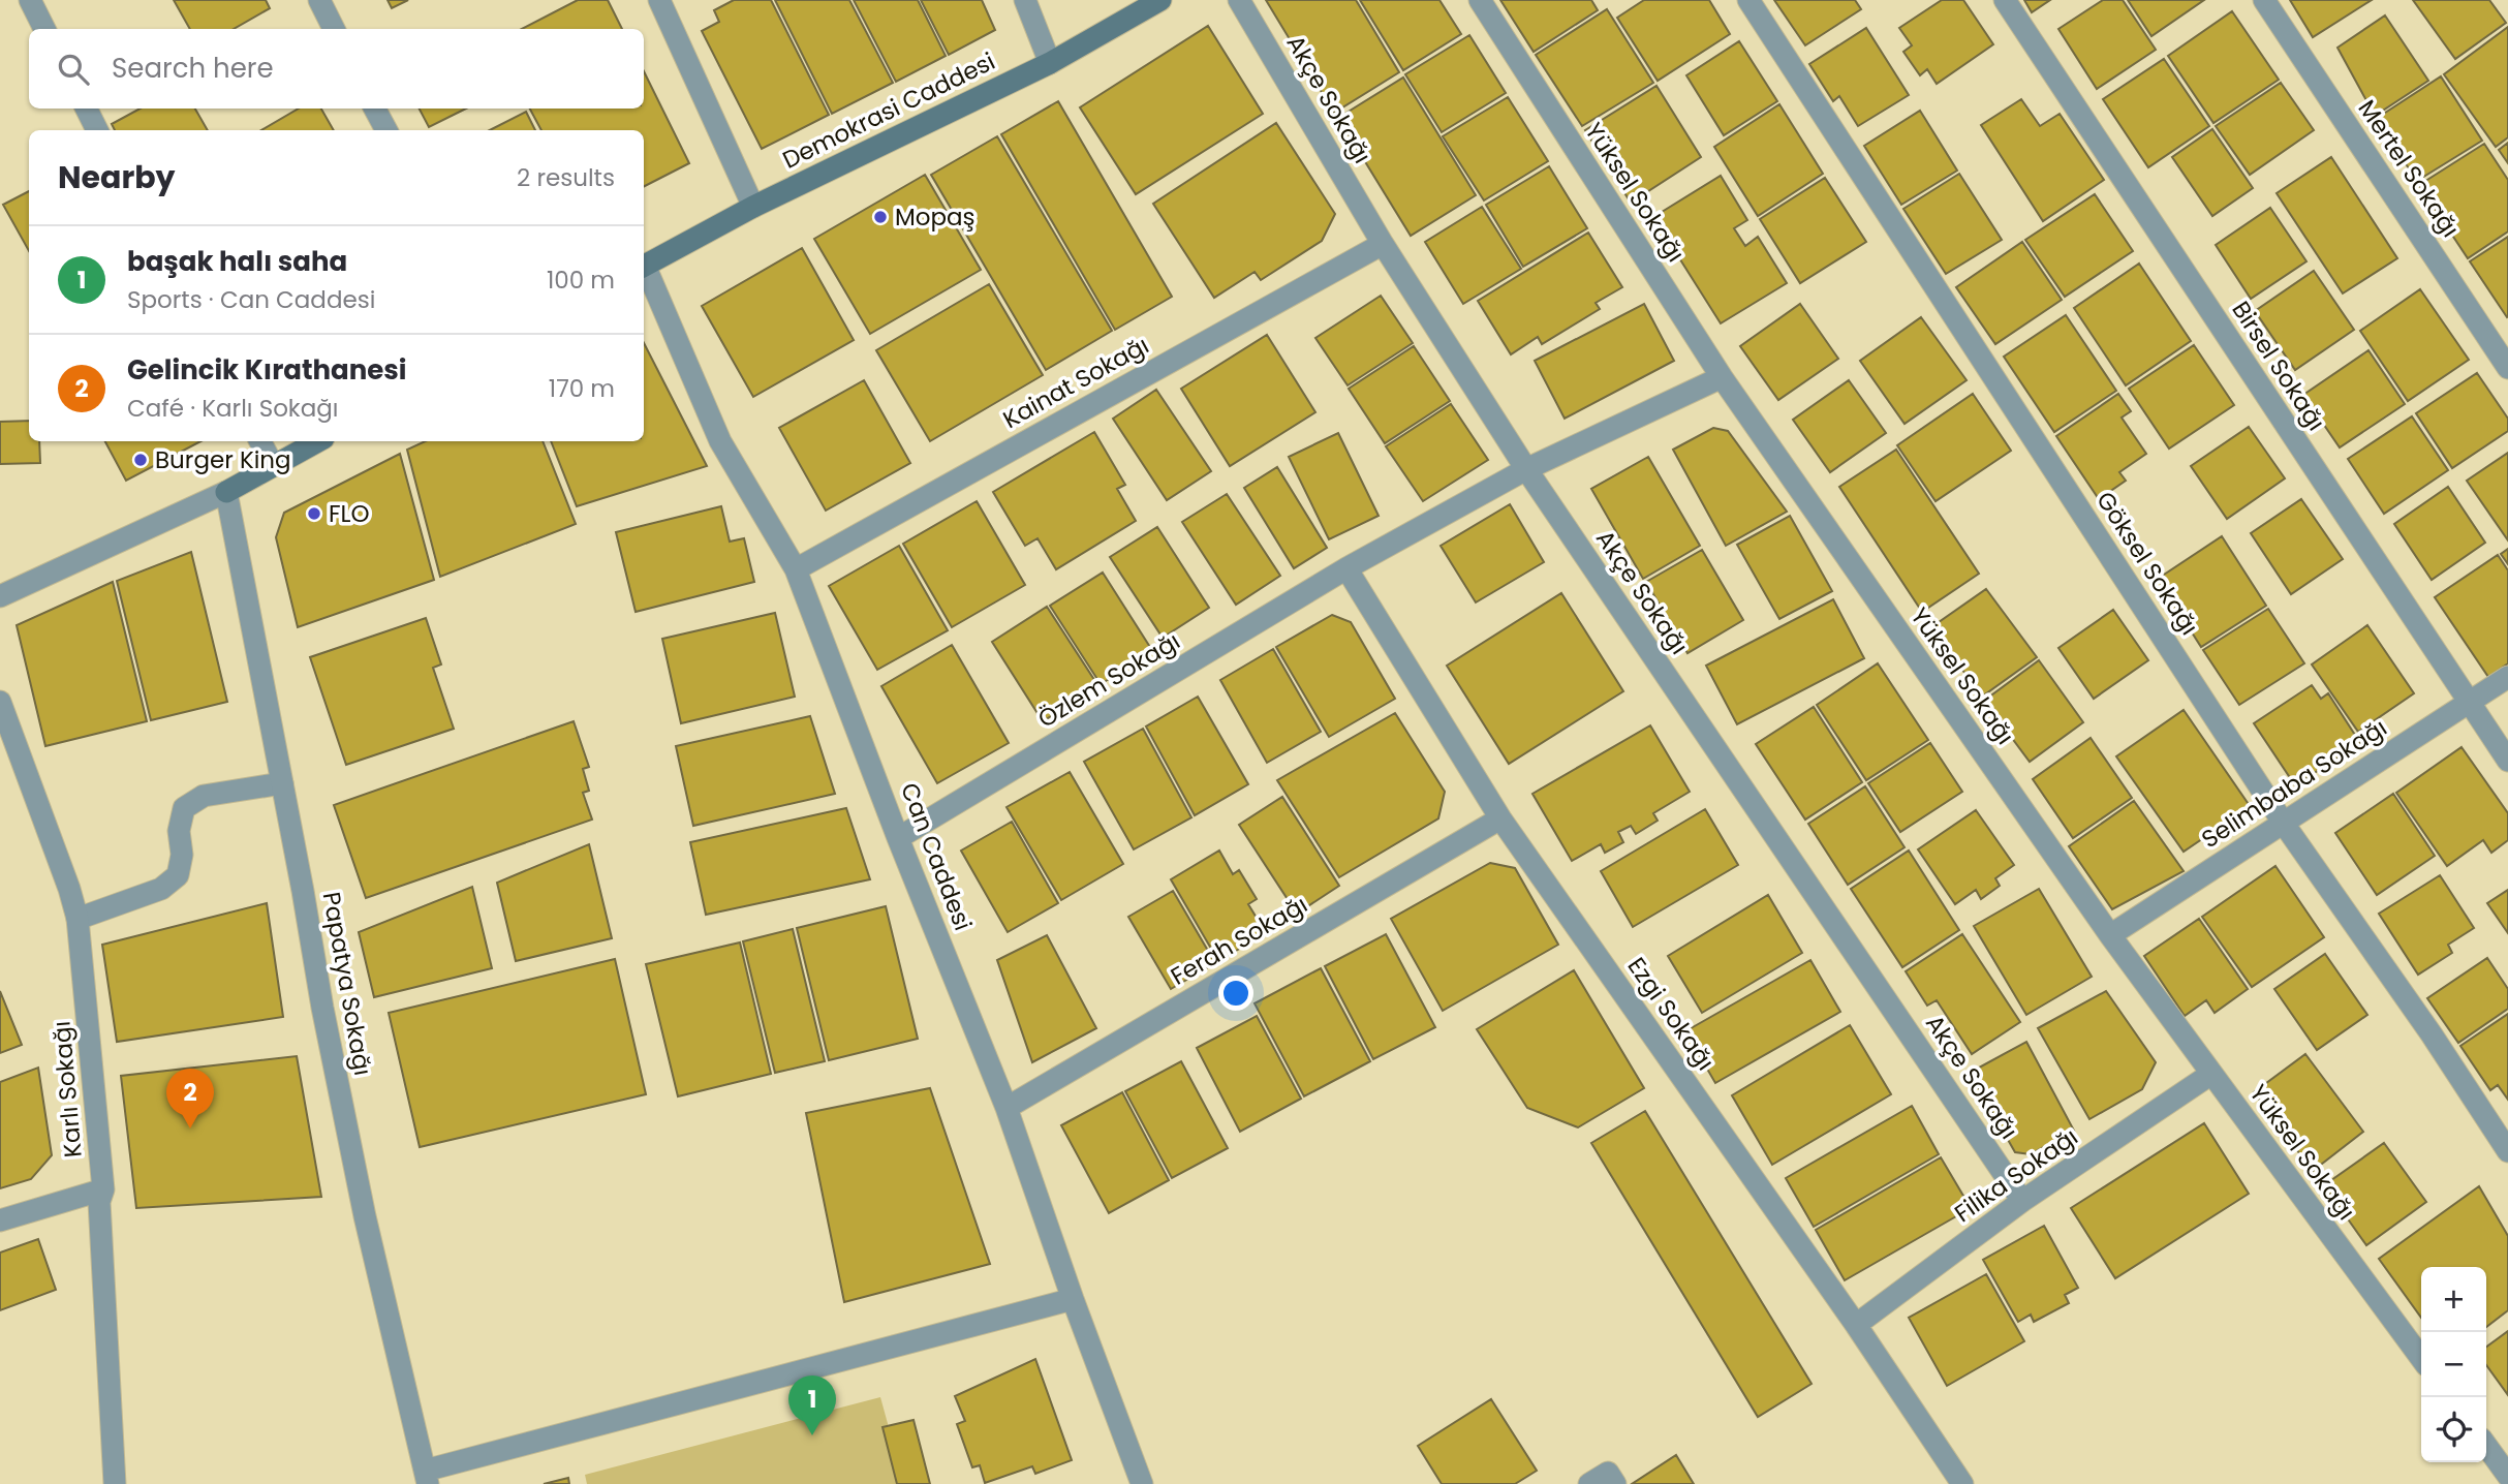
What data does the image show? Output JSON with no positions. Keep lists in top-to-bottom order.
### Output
{
  "streets": {
    "street": [
      "Akçe Sokağı",
      "Demokrasi Caddesi",
      "Mertel Sokağı",
      "Yüksel Sokağı",
      "Birsel Sokağı",
      "Kainat Sokağı",
      "Göksel Sokağı",
      "Özlem Sokağı",
      "Selimbaba Sokağı",
      "Can Caddesi",
      "Ferah Sokağı",
      "Papatya Sokağı",
      "Ezgi Sokağı",
      "Karlı Sokağı",
      "Filika Sokağı"
    ]
  },
  "crossings": [
    ["Akçe Sokağı", "Kainat Sokağı"],
    ["Akçe Sokağı", "Özlem Sokağı"],
    ["Akçe Sokağı", "Filika Sokağı"],
    ["Yüksel Sokağı", "Özlem Sokağı"],
    ["Yüksel Sokağı", "Selimbaba Sokağı"],
    ["Yüksel Sokağı", "Filika Sokağı"],
    ["Birsel Sokağı", "Selimbaba Sokağı"],
    ["Kainat Sokağı", "Can Caddesi"],
    ["Göksel Sokağı", "Selimbaba Sokağı"],
    ["Özlem Sokağı", "Can Caddesi"],
    ["Özlem Sokağı", "Ezgi Sokağı"],
    ["Can Caddesi", "Ferah Sokağı"],
    ["Ferah Sokağı", "Ezgi Sokağı"],
    ["Ezgi Sokağı", "Filika Sokağı"]
  ],
  "places": ["Mopaş", "Burger King", "FLO"],
  "page": {
    "search": "Search here",
    "heading": ["Nearby", "2 results"],
    "list": [
      {
        "mark": "1",
        "name": "başak halı saha",
        "note": "Sports · Can Caddesi",
        "value": "100 m"
      },
      {
        "mark": "2",
        "name": "Gelincik Kırathanesi",
        "note": "Café · Karlı Sokağı",
        "value": "170 m"
      }
    ],
    "pins": ["2", "1"],
    "map_buttons": ["+", "−"]
  }
}
